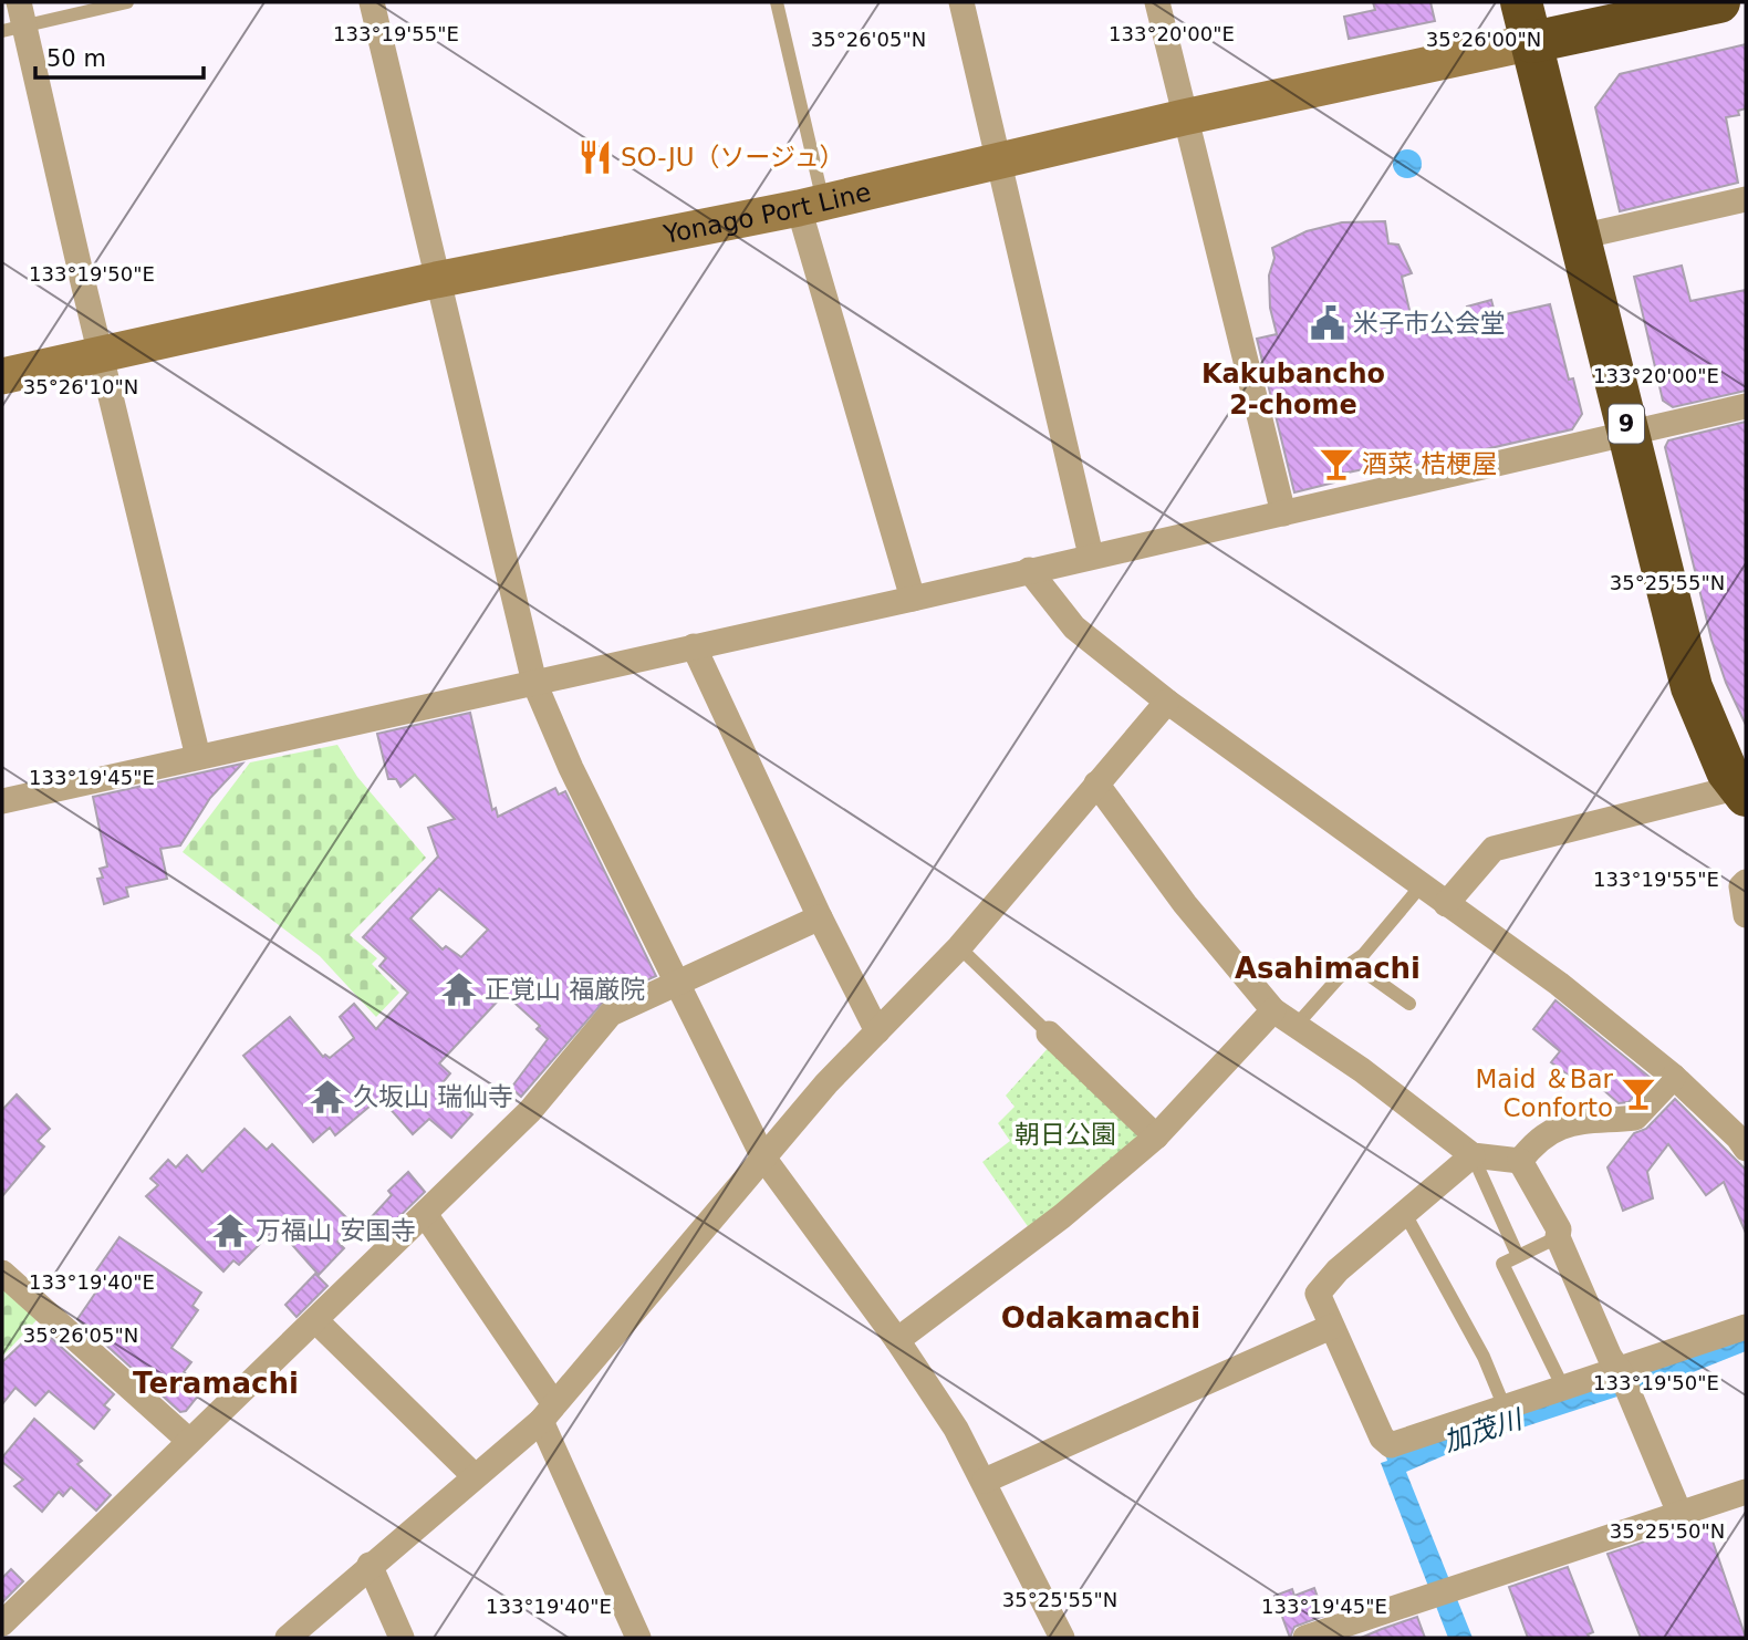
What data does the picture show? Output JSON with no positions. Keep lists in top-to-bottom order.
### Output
{
  "streets": {
    "highway": ["9"],
    "main road": ["Yonago Port Line"]
  },
  "crossings": [
    ["Yonago Port Line", "9"]
  ],
  "districts": [
    "Kakubancho 2-chome",
    "Asahimachi",
    "Odakamachi",
    "Teramachi"
  ],
  "water": ["加茂川"],
  "parks": ["朝日公園"],
  "places": {
    "restaurant": ["SO-JU（ソージュ）"],
    "public building": ["米子市公会堂"],
    "bar": ["酒菜 桔梗屋", "Maid ＆Bar Conforto"],
    "temple": ["正覚山 福厳院", "久坂山 瑞仙寺", "万福山 安国寺"]
  },
  "scale_bar": "50 m",
  "coordinates": [
    "133°19'55\"E",
    "133°20'00\"E",
    "35°26'05\"N",
    "35°26'00\"N",
    "133°19'50\"E",
    "35°26'10\"N",
    "35°25'55\"N",
    "133°19'45\"E",
    "133°19'40\"E",
    "35°25'50\"N"
  ]
}
